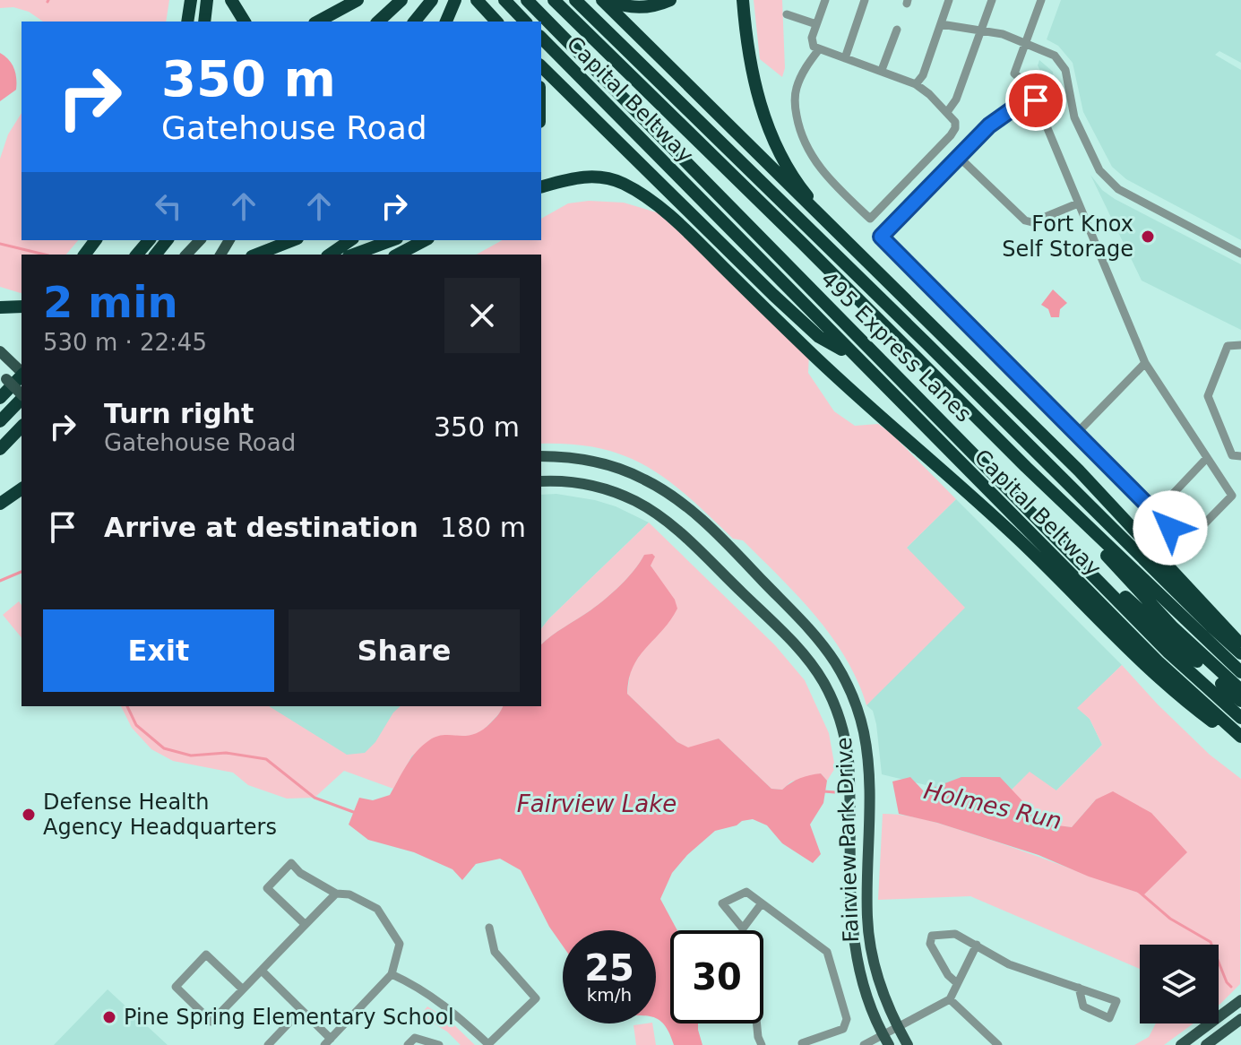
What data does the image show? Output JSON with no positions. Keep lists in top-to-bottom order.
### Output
{
  "streets": {
    "highway": ["Capital Beltway", "495 Express Lanes"],
    "main road": ["Fairview Park Drive"]
  },
  "water": ["Fairview Lake", "Holmes Run"],
  "places": ["Fort Knox Self Storage", "Defense Health Agency Headquarters", "Pine Spring Elementary School"],
  "page": {
    "turn": ["350 m", "Gatehouse Road"],
    "heading": ["2 min", "530 m · 22:45"],
    "list": [
      {
        "name": "Turn right",
        "note": "Gatehouse Road",
        "value": "350 m"
      },
      {
        "name": "Arrive at destination",
        "value": "180 m"
      }
    ],
    "buttons": ["Exit", "Share"],
    "speed": "25 km/h",
    "limit": "30"
  }
}
